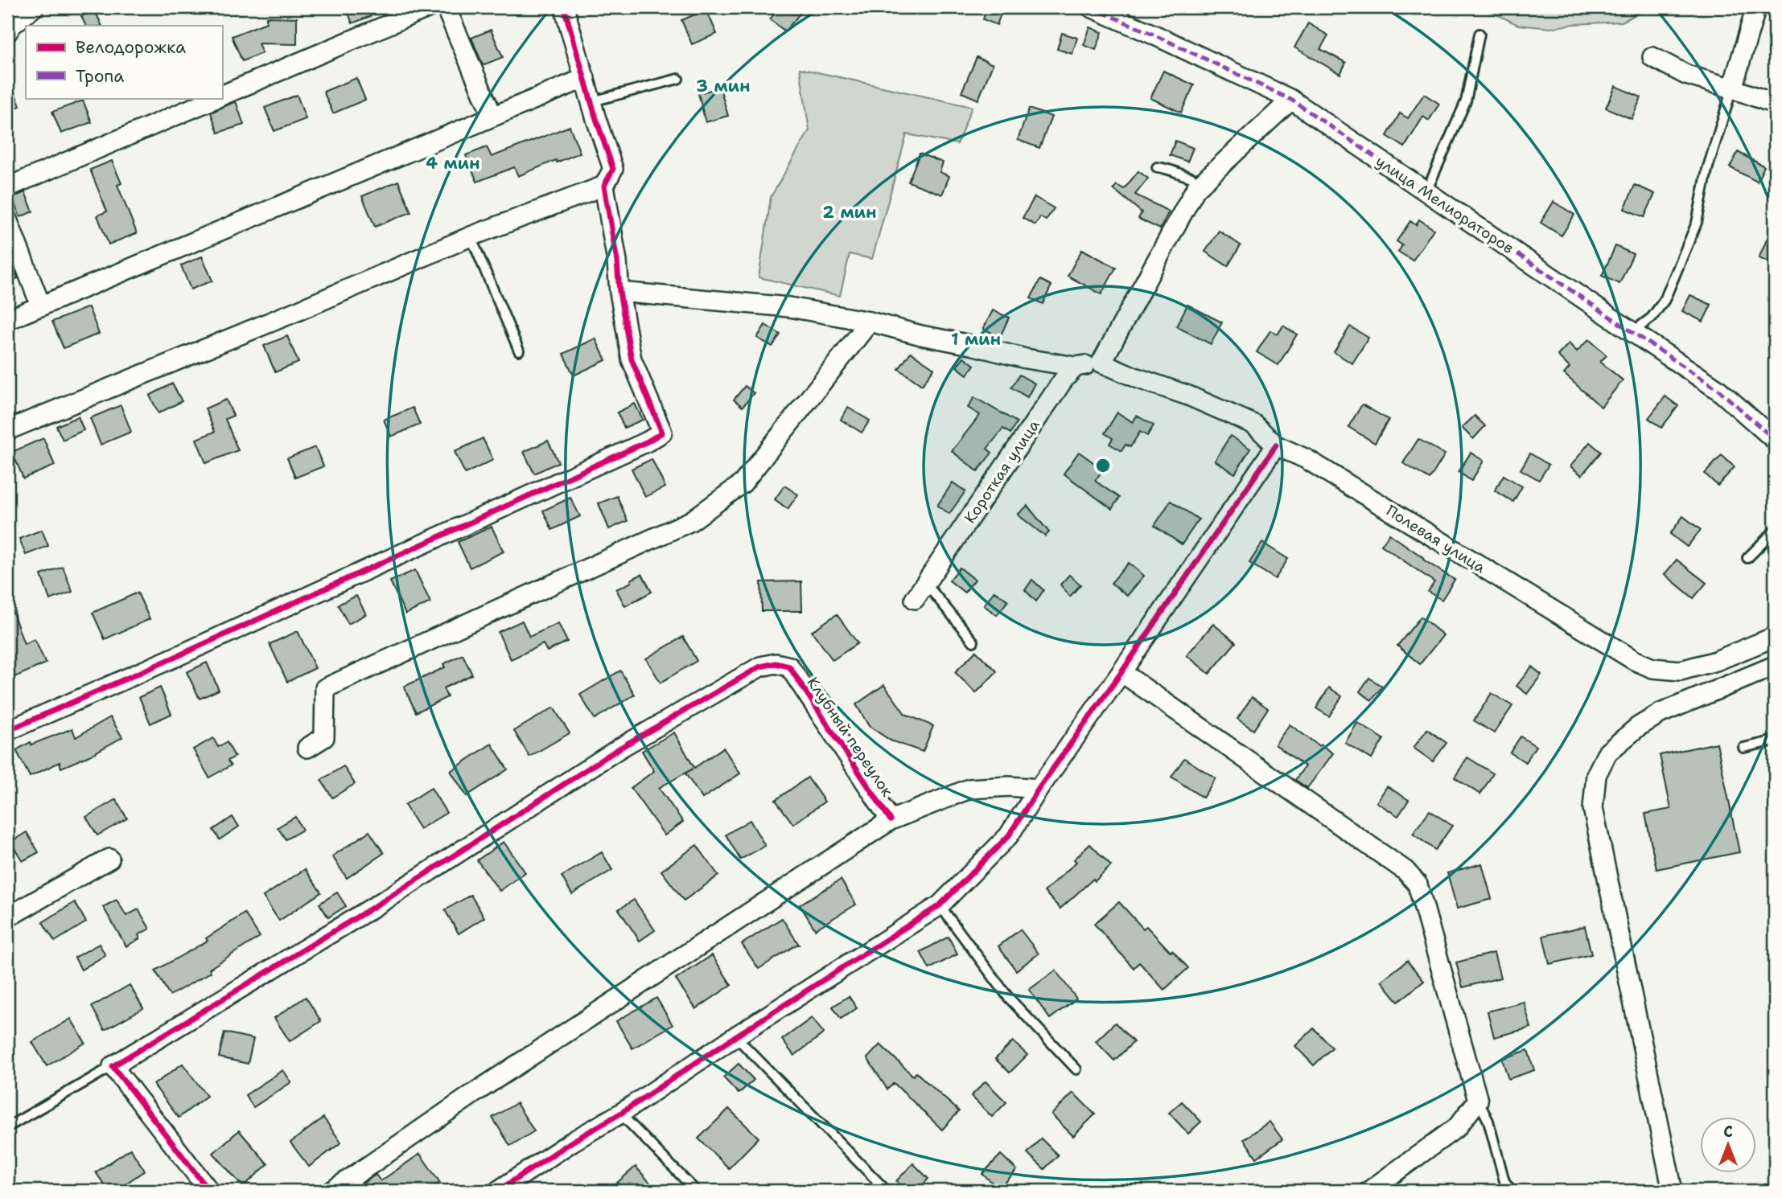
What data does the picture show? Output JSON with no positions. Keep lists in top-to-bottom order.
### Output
{
  "streets": {
    "street": [
      "улица Мелиораторов",
      "Короткая улица",
      "Полевая улица",
      "Клубный переулок"
    ]
  },
  "legend": ["Велодорожка", "Тропа"],
  "north": "top",
  "rings": [
    "3 мин",
    "4 мин",
    "2 мин",
    "1 мин"
  ]
}
